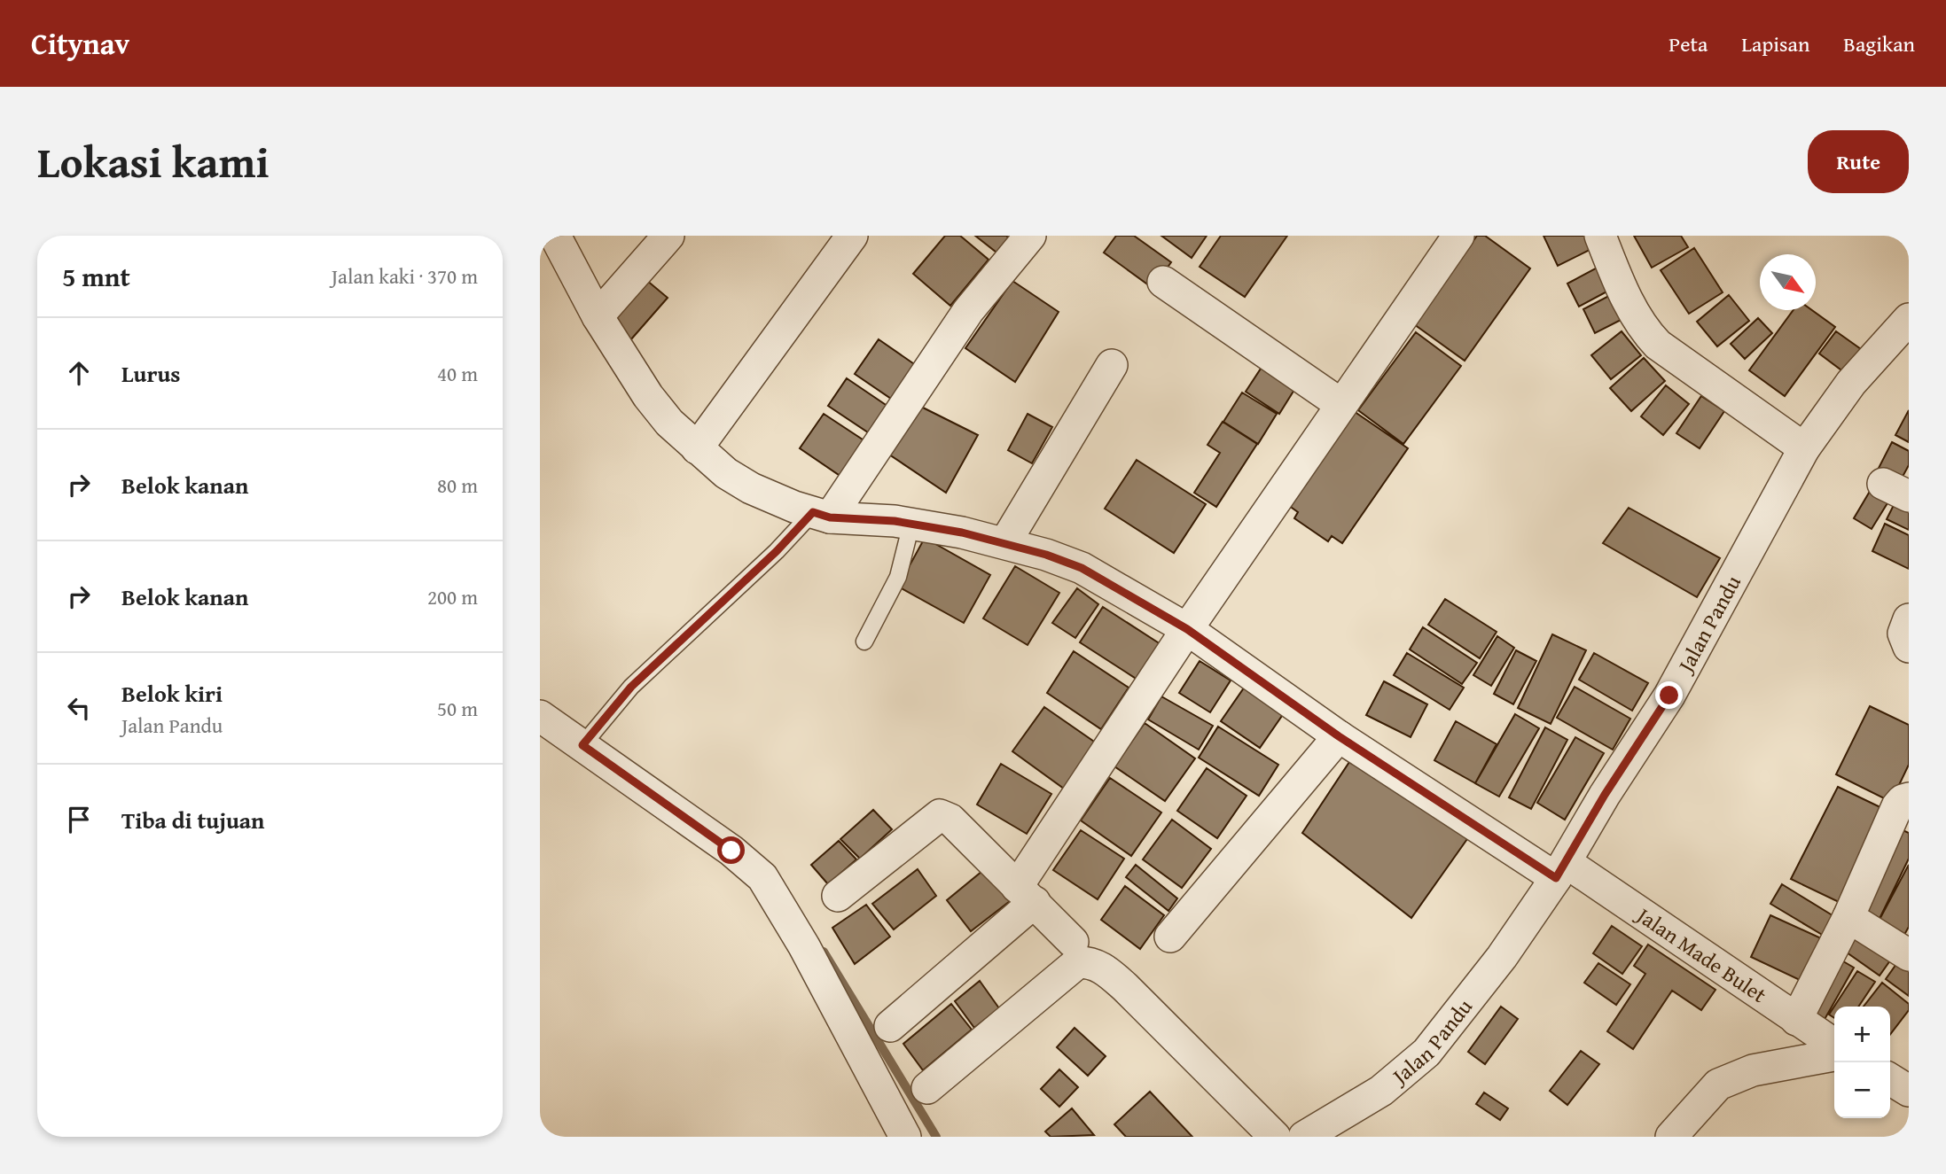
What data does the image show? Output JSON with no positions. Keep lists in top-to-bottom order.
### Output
{
  "streets": {
    "street": ["Jalan Pandu", "Jalan Made Bulet"]
  },
  "crossings": [
    ["Jalan Pandu", "Jalan Made Bulet"]
  ],
  "north": "bottom right",
  "page": {
    "header": "Citynav",
    "nav": ["Peta", "Lapisan", "Bagikan"],
    "title": "Lokasi kami",
    "buttons": "Rute",
    "heading": ["5 mnt", "Jalan kaki · 370 m"],
    "list": [
      ["Lurus", "40 m"],
      ["Belok kanan", "80 m"],
      ["Belok kanan", "200 m"],
      ["Belok kiri", "Jalan Pandu", "50 m"],
      "Tiba di tujuan"
    ],
    "map_buttons": ["+", "−"]
  }
}
